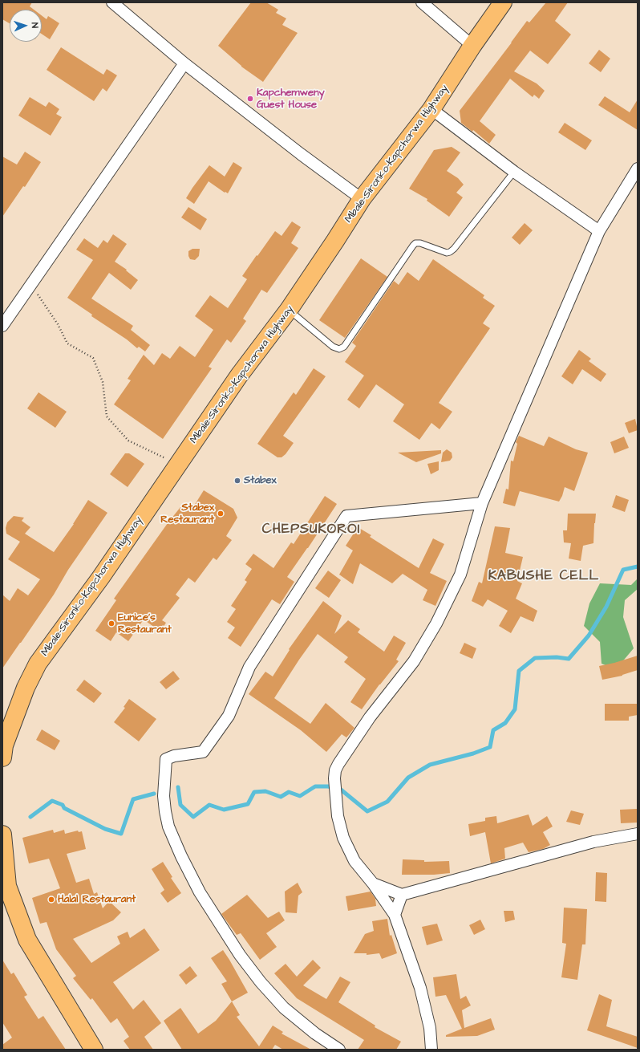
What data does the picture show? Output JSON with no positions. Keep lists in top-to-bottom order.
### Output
{
  "streets": {
    "main road": ["Mbale-Sironko-Kapchorwa Highway"]
  },
  "districts": ["CHEPSUKOROI", "KABUSHE CELL"],
  "places": [
    "Kapchemweny Guest House",
    "Stabex",
    "Stabex Restaurant",
    "Eunice's Restaurant",
    "Halal Restaurant"
  ],
  "north": "right"
}
